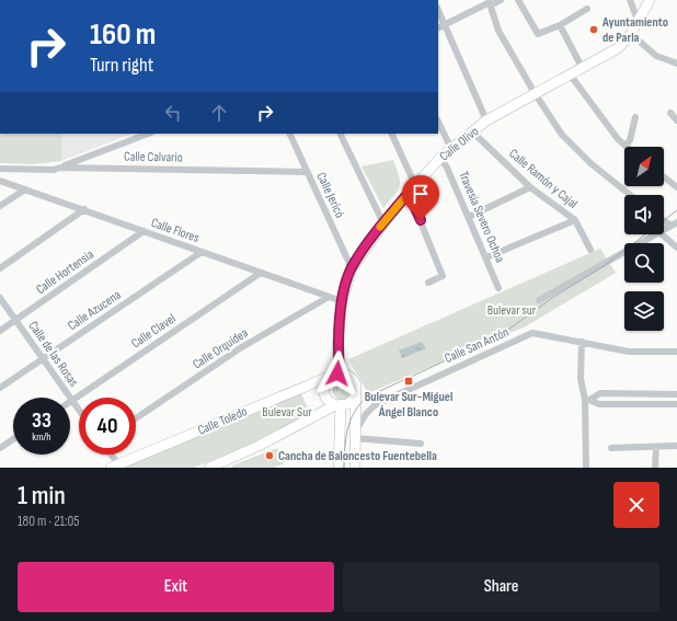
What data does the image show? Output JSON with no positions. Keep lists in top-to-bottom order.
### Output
{
  "streets": {
    "street": [
      "Calle Olivo",
      "Calle Calvario",
      "Calle Ramón y Cajal",
      "Calle Jericó",
      "Travesía Severo Ochoa",
      "Calle Flores",
      "Calle Hortensia",
      "Calle Azucena",
      "Calle Clavel",
      "Calle San Antón",
      "Calle Orquídea",
      "Calle de las Rosas",
      "Calle Toledo"
    ]
  },
  "crossings": [
    ["Calle Olivo", "Calle Ramón y Cajal"],
    ["Calle Olivo", "Calle Jericó"],
    ["Calle Olivo", "Travesía Severo Ochoa"],
    ["Calle Olivo", "Calle Flores"],
    ["Calle Olivo", "Calle Toledo"],
    ["Calle Calvario", "Calle Jericó"],
    ["Calle Flores", "Calle Hortensia"],
    ["Calle Flores", "Calle Azucena"],
    ["Calle Flores", "Calle Clavel"],
    ["Calle Flores", "Calle Orquídea"],
    ["Calle Hortensia", "Calle de las Rosas"],
    ["Calle Azucena", "Calle de las Rosas"],
    ["Calle Clavel", "Calle de las Rosas"]
  ],
  "parks": ["Bulevar sur", "Bulevar Sur"],
  "places": {
    "other": ["Ayuntamiento de Parla", "Cancha de Baloncesto Fuentebella"],
    "transit": ["Bulevar Sur-Miguel Ángel Blanco"]
  },
  "north": "top right",
  "page": {
    "turn": ["160 m", "Turn right"],
    "speed": "33 km/h",
    "limit": "40",
    "heading": ["1 min", "180 m · 21:05"],
    "buttons": ["Exit", "Share"]
  }
}
